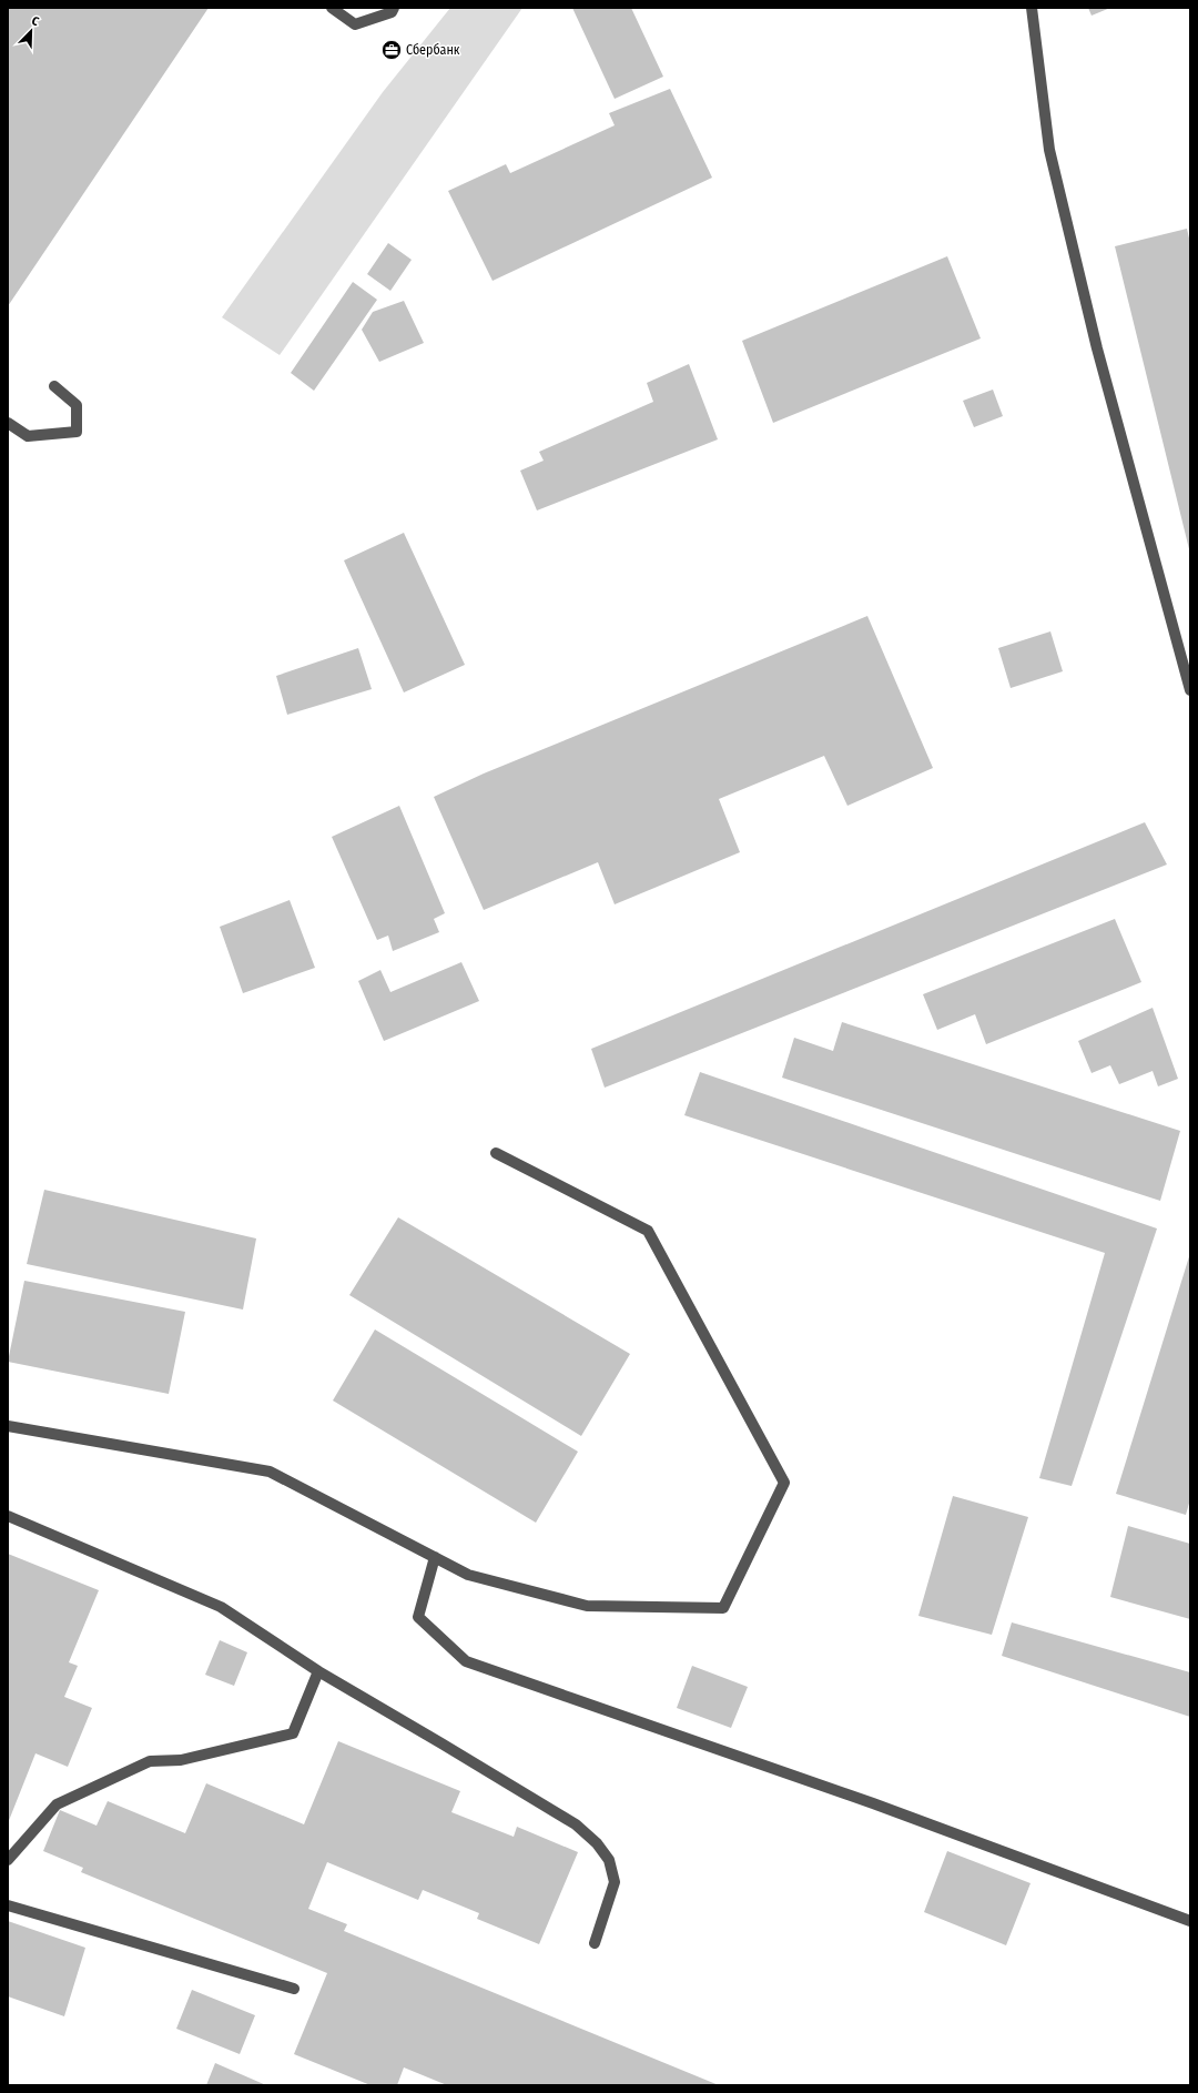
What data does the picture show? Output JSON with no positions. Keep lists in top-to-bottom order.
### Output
{
  "places": {
    "office": ["Сбербанк"]
  },
  "north": "top right"
}
